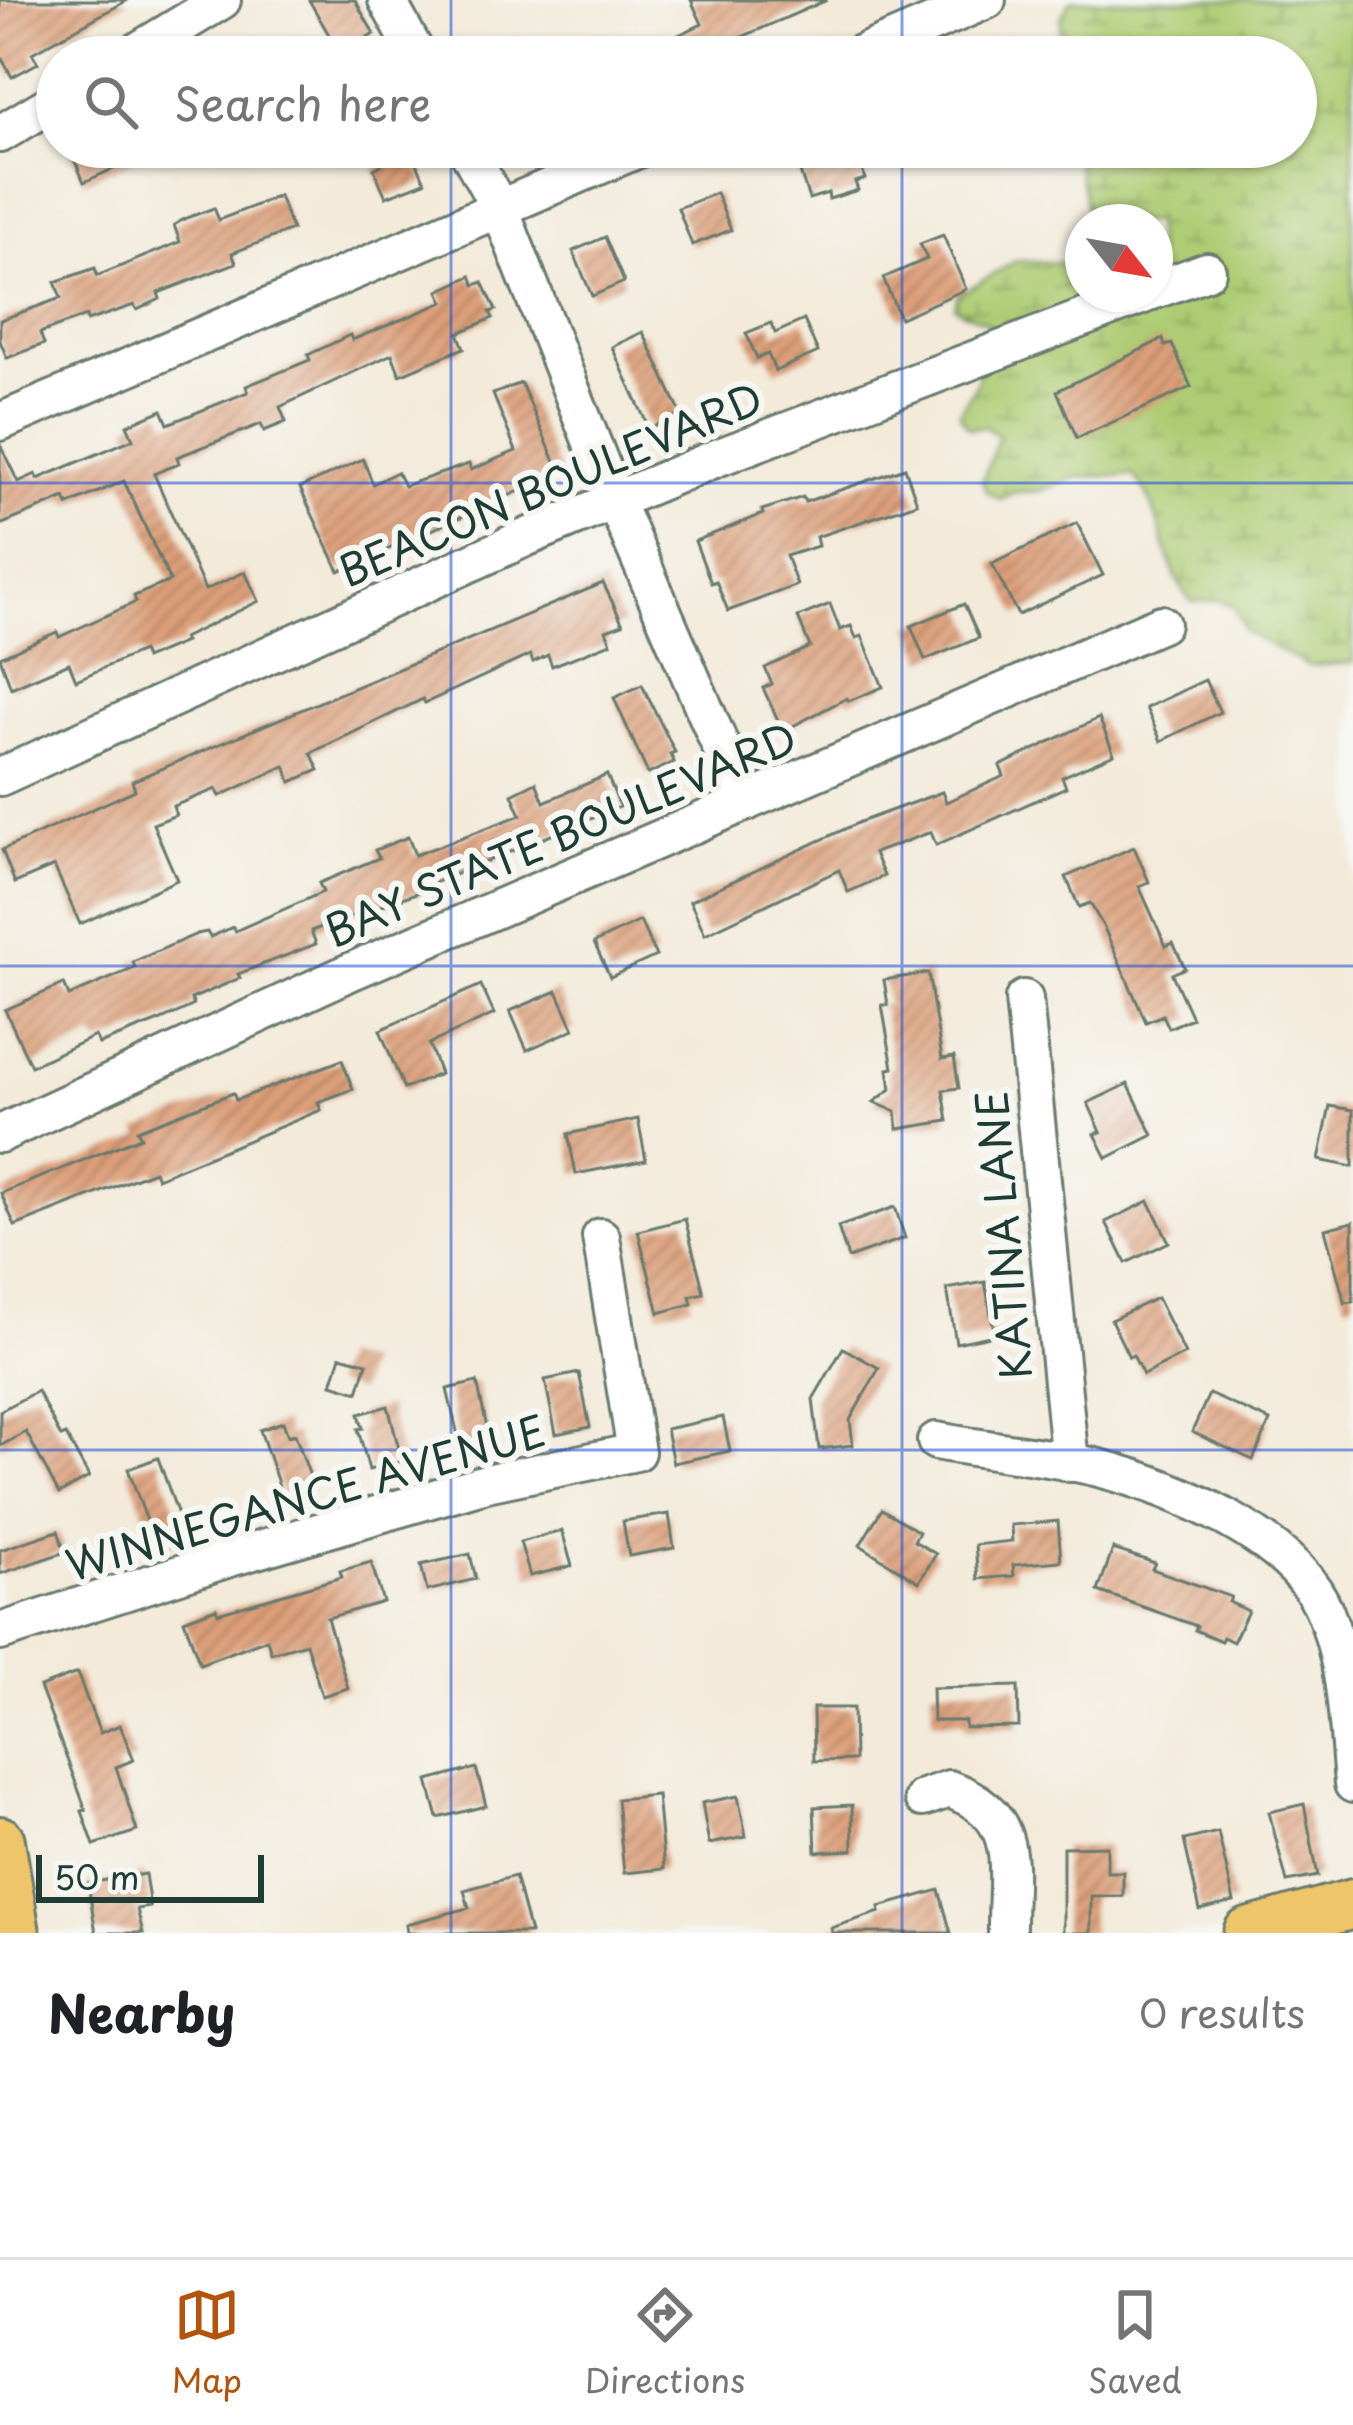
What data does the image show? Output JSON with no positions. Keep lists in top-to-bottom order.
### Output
{
  "streets": {
    "street": [
      "BEACON BOULEVARD",
      "BAY STATE BOULEVARD",
      "KATINA LANE",
      "WINNEGANCE AVENUE"
    ]
  },
  "scale_bar": "50 m",
  "north": "bottom right",
  "page": {
    "search": "Search here",
    "scale": "50 m",
    "heading": ["Nearby", "0 results"],
    "nav": ["Map", "Directions", "Saved"]
  }
}
